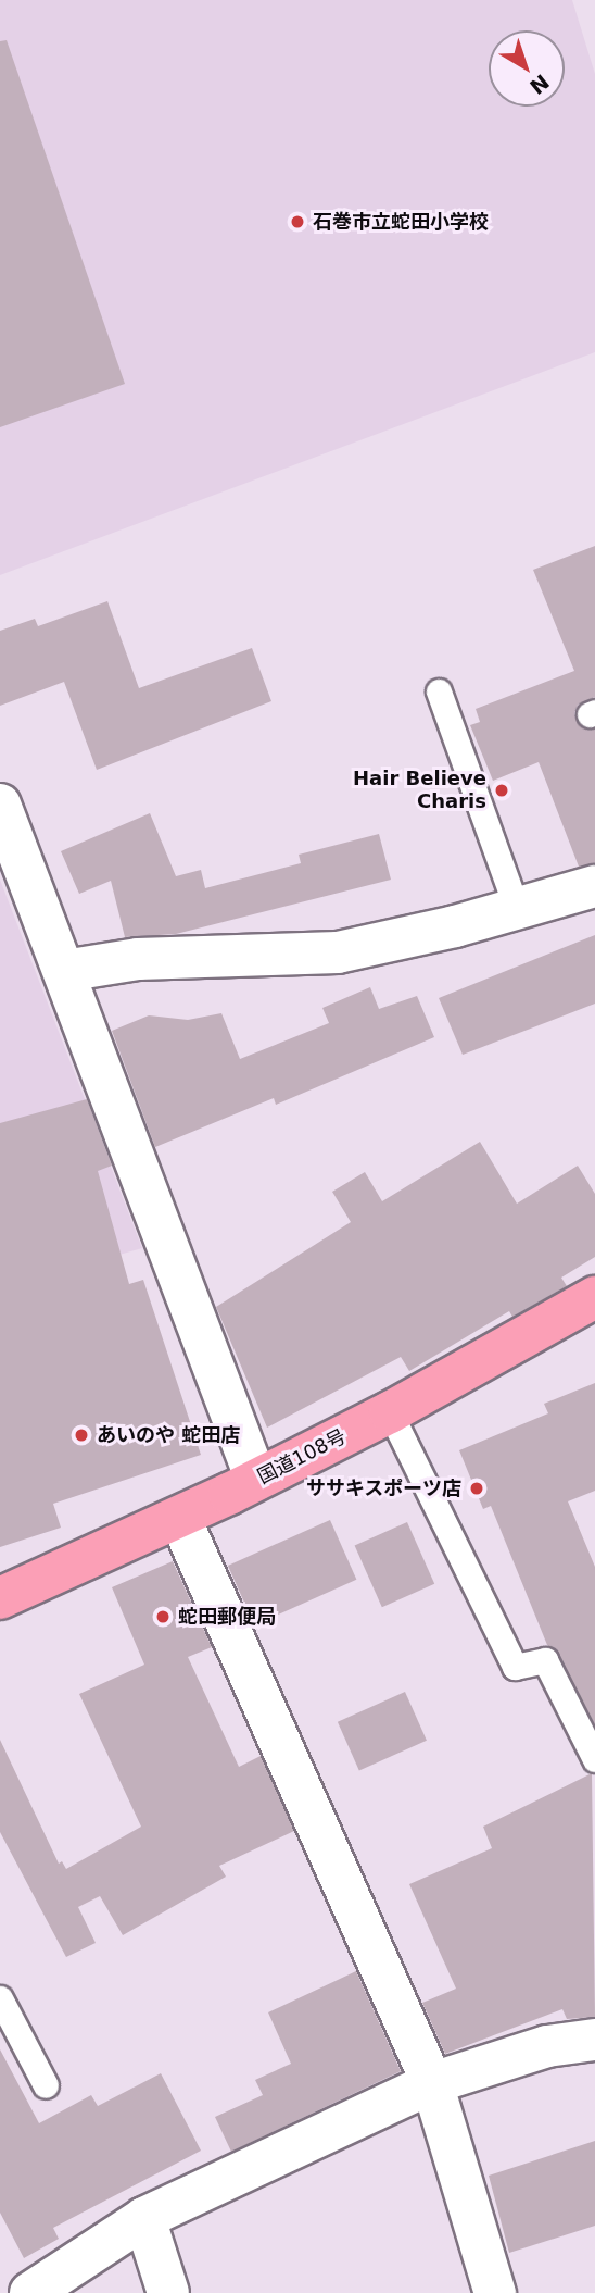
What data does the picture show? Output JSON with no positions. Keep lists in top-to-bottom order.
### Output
{
  "streets": {
    "highway": ["国道108号"]
  },
  "places": [
    "石巻市立蛇田小学校",
    "Hair Believe Charis",
    "あいのや 蛇田店",
    "ササキスポーツ店",
    "蛇田郵便局"
  ],
  "north": "bottom right"
}
